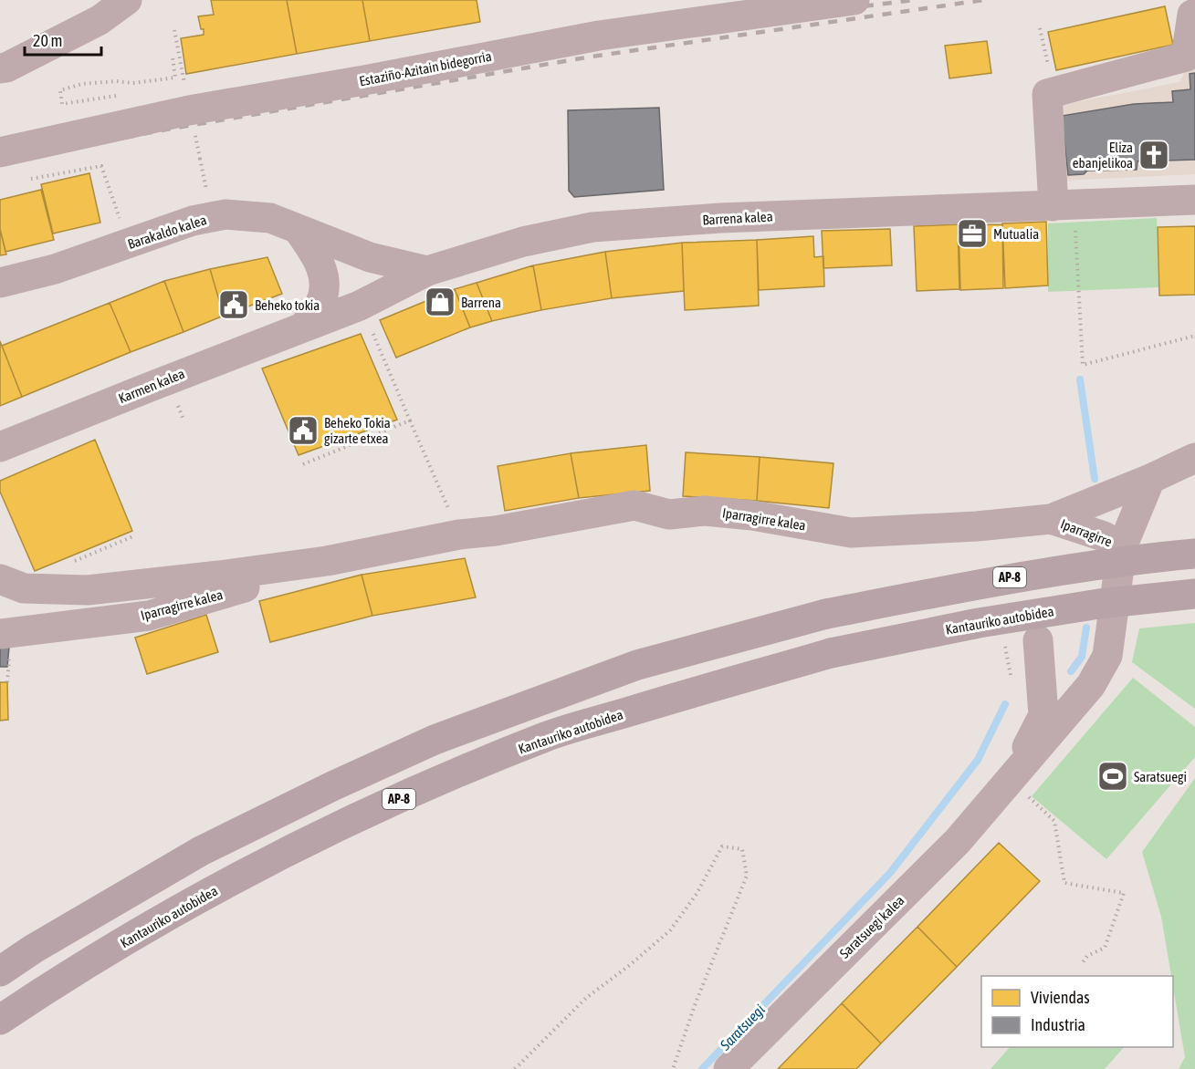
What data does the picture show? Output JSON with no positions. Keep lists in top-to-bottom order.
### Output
{
  "streets": {
    "highway": ["AP-8", "Kantauriko autobidea"],
    "street": [
      "Estaziño-Azitain bidegorria",
      "Barrena kalea",
      "Barakaldo kalea",
      "Karmen kalea",
      "Iparragirre kalea",
      "Iparragirre",
      "Saratsuegi kalea"
    ]
  },
  "crossings": [
    ["Barrena kalea", "Barakaldo kalea"],
    ["Barrena kalea", "Karmen kalea"],
    ["Barakaldo kalea", "Karmen kalea"],
    ["Iparragirre kalea", "Iparragirre"],
    ["Iparragirre kalea", "Saratsuegi kalea"],
    ["Iparragirre", "Saratsuegi kalea"]
  ],
  "water": ["Saratsuegi"],
  "places": {
    "church": ["Eliza ebanjelikoa"],
    "office": ["Mutualia"],
    "shop": ["Barrena"],
    "public building": ["Beheko tokia", "Beheko Tokia gizarte etxea"],
    "sports": ["Saratsuegi"]
  },
  "legend": ["Viviendas", "Industria"],
  "scale_bar": "20 m"
}
